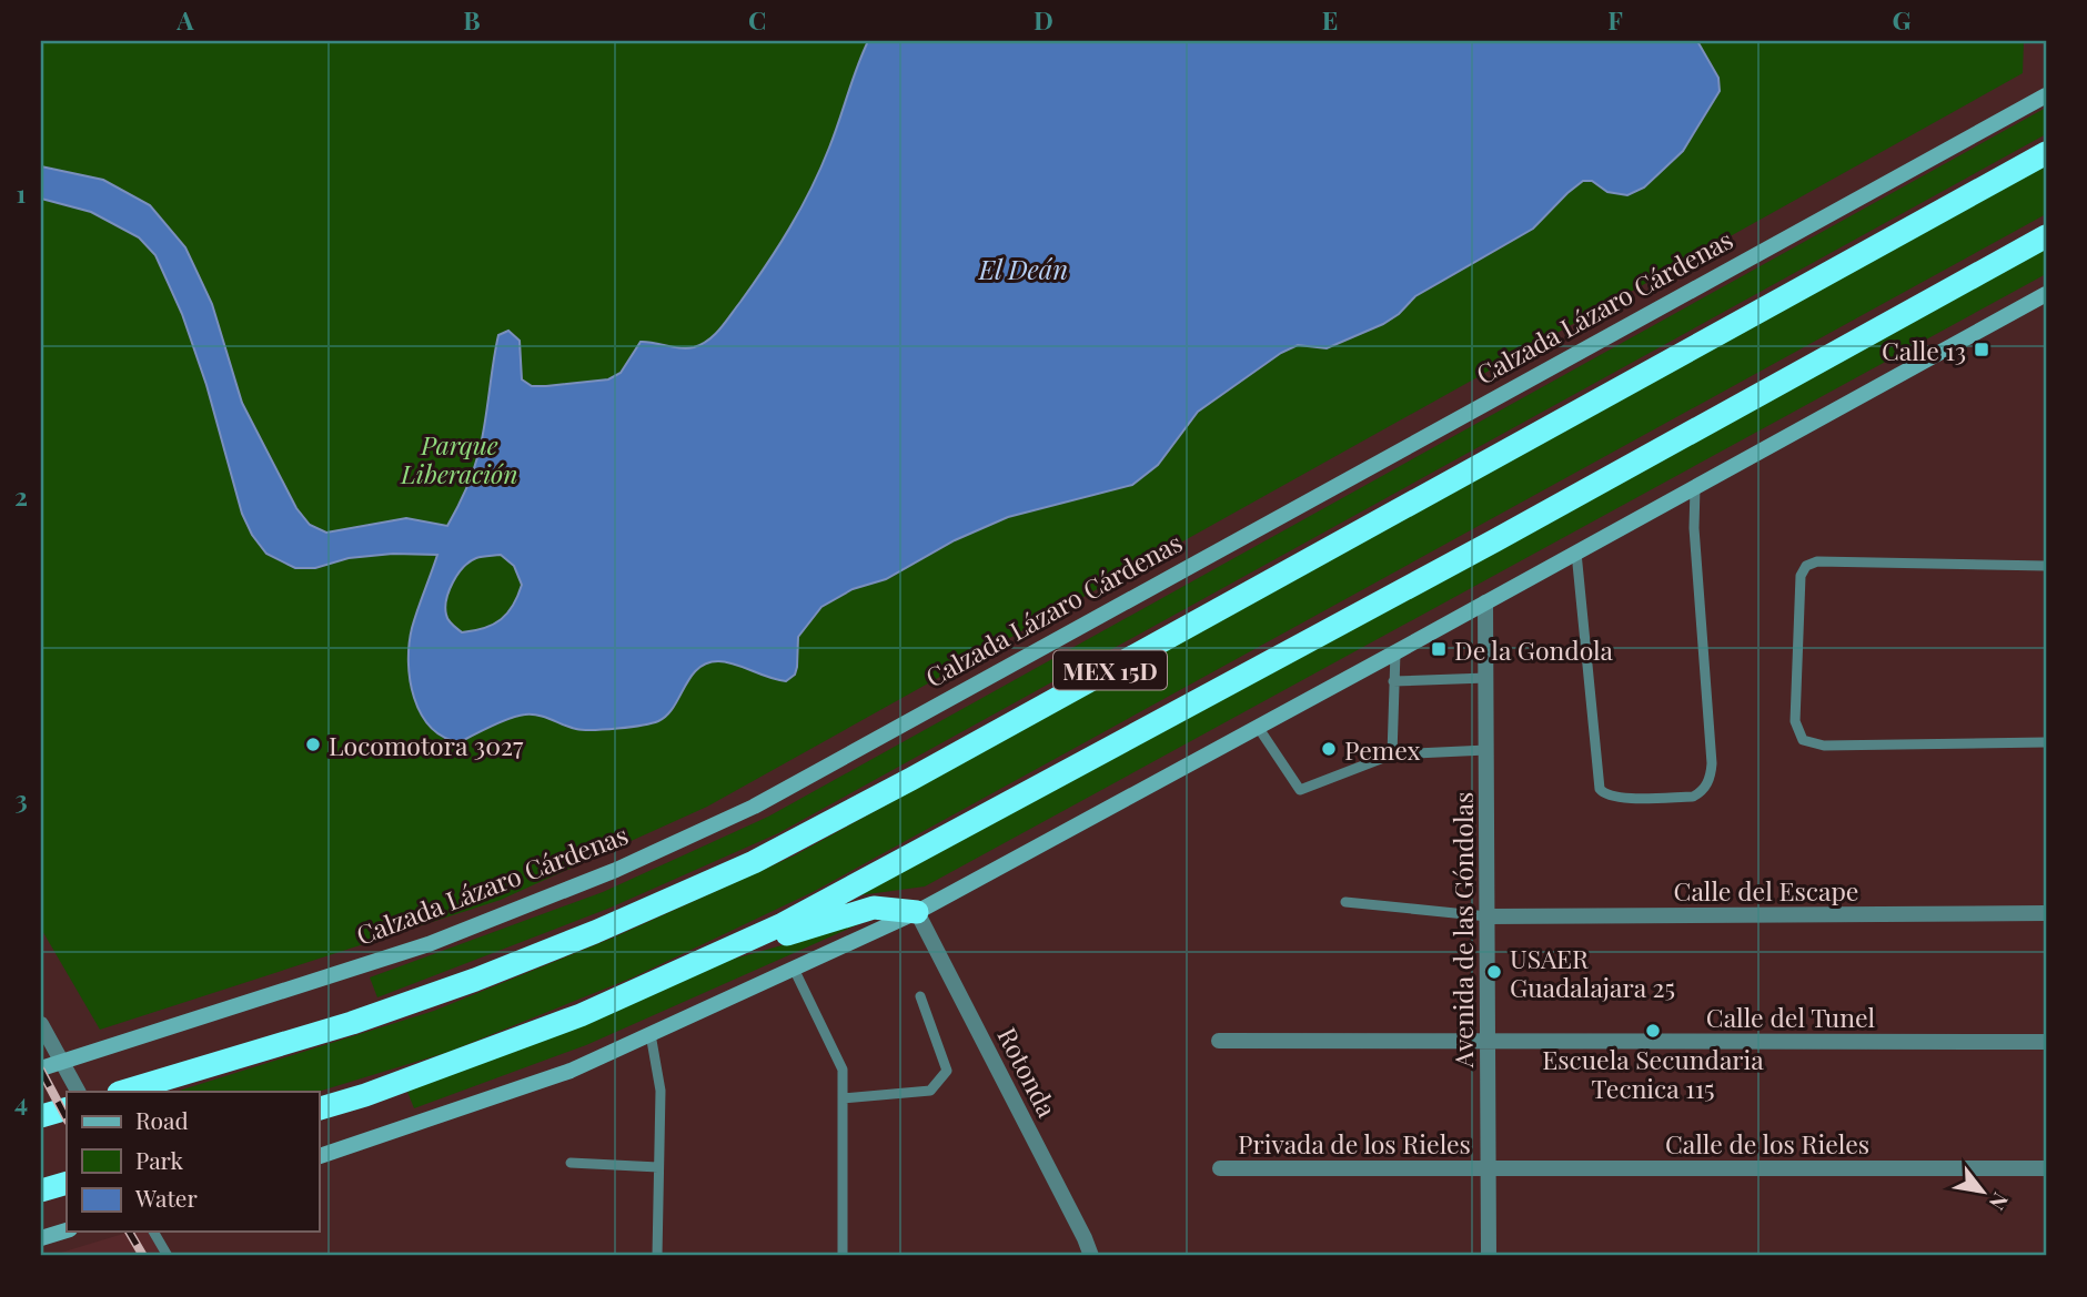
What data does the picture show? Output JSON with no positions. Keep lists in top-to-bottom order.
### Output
{
  "streets": {
    "highway": ["MEX 15D"],
    "main road": ["Calzada Lázaro Cárdenas"],
    "street": [
      "Calle del Escape",
      "Avenida de las Góndolas",
      "Calle del Tunel",
      "Rotonda",
      "Privada de los Rieles",
      "Calle de los Rieles"
    ]
  },
  "crossings": [
    ["Calle del Escape", "Avenida de las Góndolas"],
    ["Avenida de las Góndolas", "Calle del Tunel"],
    ["Avenida de las Góndolas", "Privada de los Rieles"],
    ["Avenida de las Góndolas", "Calle de los Rieles"],
    ["Privada de los Rieles", "Calle de los Rieles"]
  ],
  "water": ["El Deán"],
  "parks": ["Parque Liberación"],
  "places": {
    "transit": ["Calle 13", "De la Gondola"],
    "other": [
      "Locomotora 3027",
      "Pemex",
      "USAER Guadalajara 25",
      "Escuela Secundaria Tecnica 115"
    ]
  },
  "legend": ["Road", "Park", "Water"],
  "north": "bottom right",
  "grid": {
    "columns": [
      "A",
      "B",
      "C",
      "D",
      "E",
      "F",
      "G"
    ],
    "rows": [
      "1",
      "2",
      "3",
      "4"
    ]
  }
}
